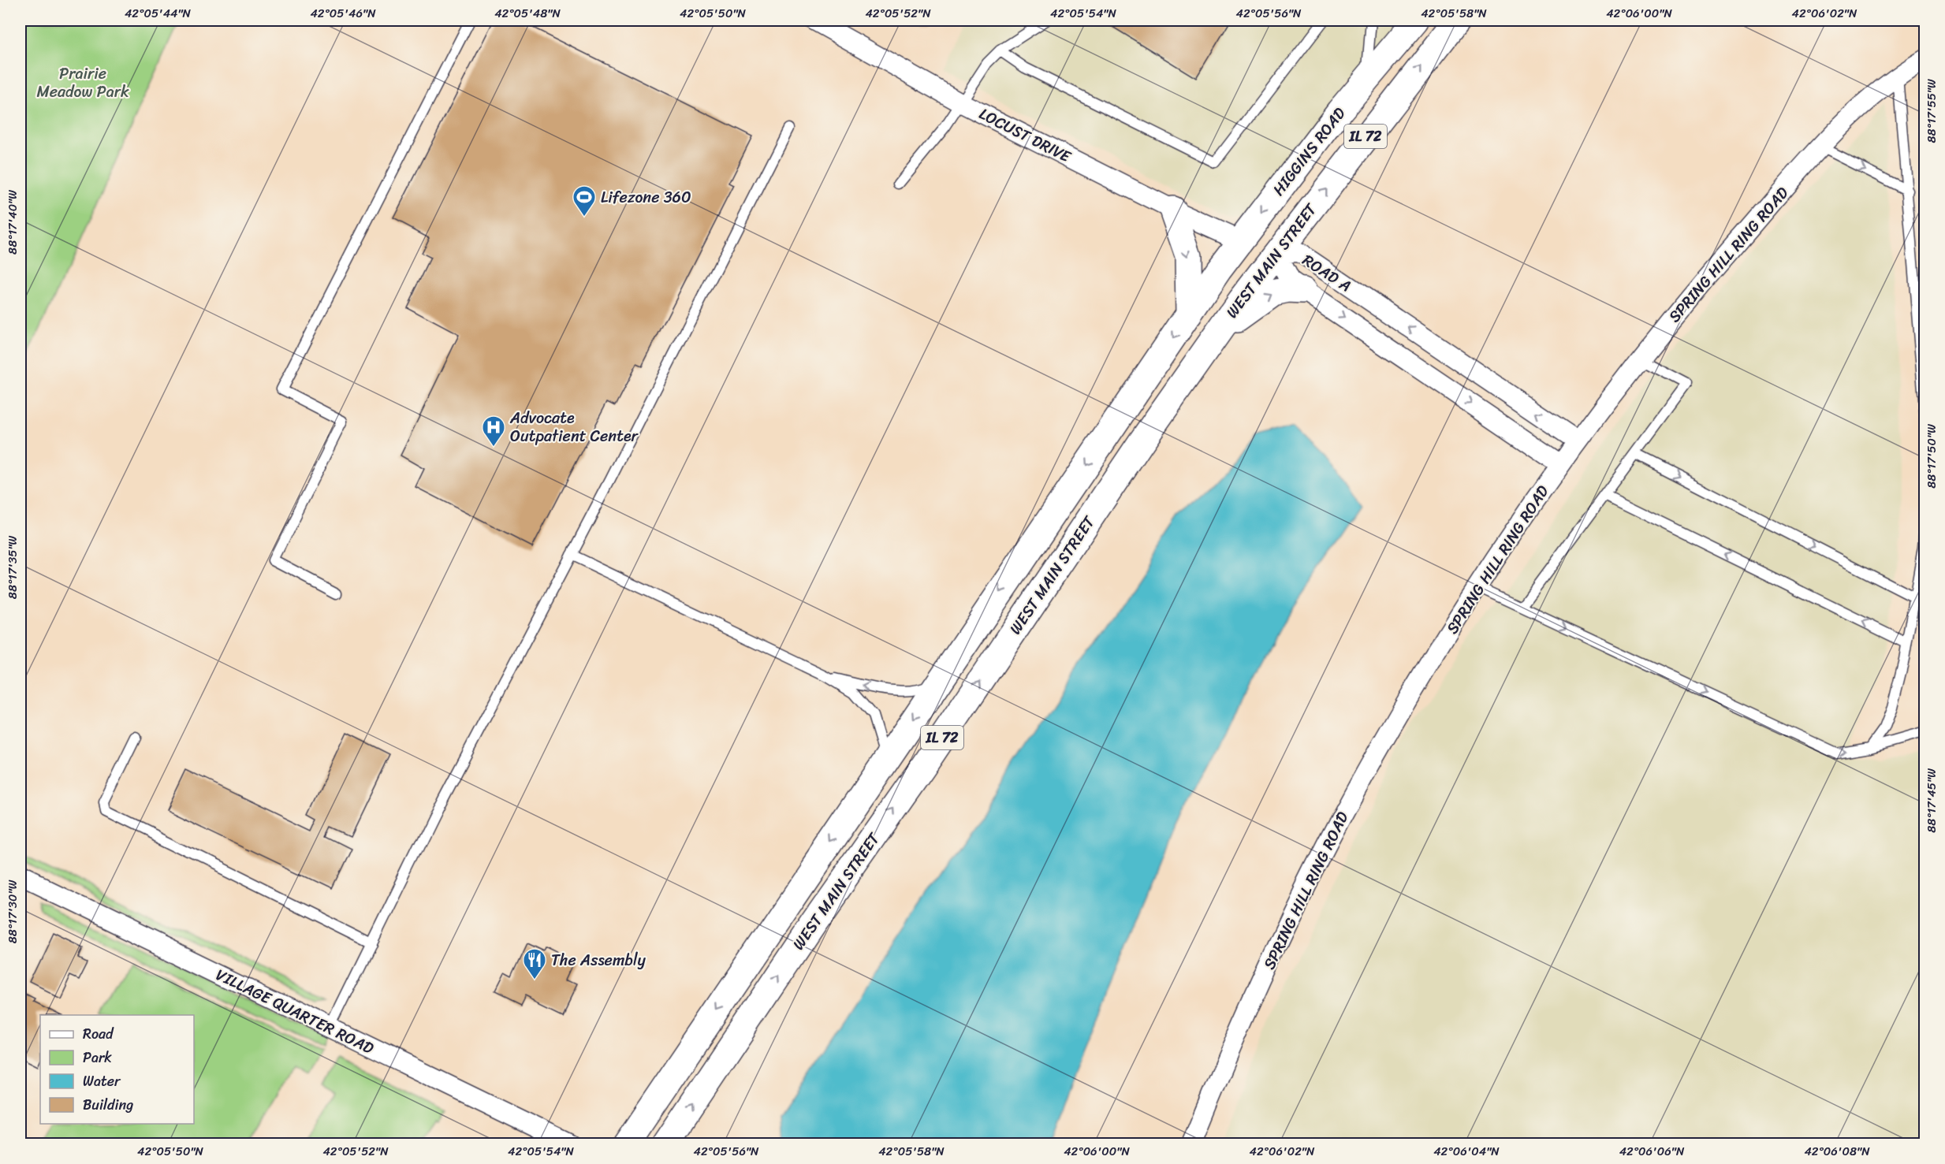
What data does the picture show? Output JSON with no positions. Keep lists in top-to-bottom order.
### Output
{
  "streets": {
    "main road": ["IL 72", "HIGGINS ROAD", "WEST MAIN STREET"],
    "street": [
      "LOCUST DRIVE",
      "SPRING HILL RING ROAD",
      "ROAD A",
      "VILLAGE QUARTER ROAD"
    ]
  },
  "crossings": [
    ["LOCUST DRIVE", "HIGGINS ROAD"],
    ["LOCUST DRIVE", "WEST MAIN STREET"],
    ["HIGGINS ROAD", "WEST MAIN STREET"],
    ["SPRING HILL RING ROAD", "ROAD A"],
    ["WEST MAIN STREET", "ROAD A"]
  ],
  "one_way": ["HIGGINS ROAD"],
  "parks": ["Prairie Meadow Park"],
  "places": {
    "sports": ["Lifezone 360"],
    "hospital": ["Advocate Outpatient Center"],
    "restaurant": ["The Assembly"]
  },
  "legend": [
    "Road",
    "Park",
    "Water",
    "Building"
  ],
  "coordinates": [
    "42°05'44\"N",
    "42°05'46\"N",
    "42°05'48\"N",
    "42°05'50\"N",
    "42°05'52\"N",
    "42°05'54\"N",
    "42°05'56\"N",
    "42°05'58\"N",
    "42°06'00\"N",
    "42°06'02\"N",
    "88°17'55\"W",
    "88°17'40\"W",
    "88°17'50\"W",
    "88°17'35\"W",
    "88°17'45\"W",
    "88°17'30\"W",
    "42°06'04\"N",
    "42°06'06\"N",
    "42°06'08\"N"
  ]
}
